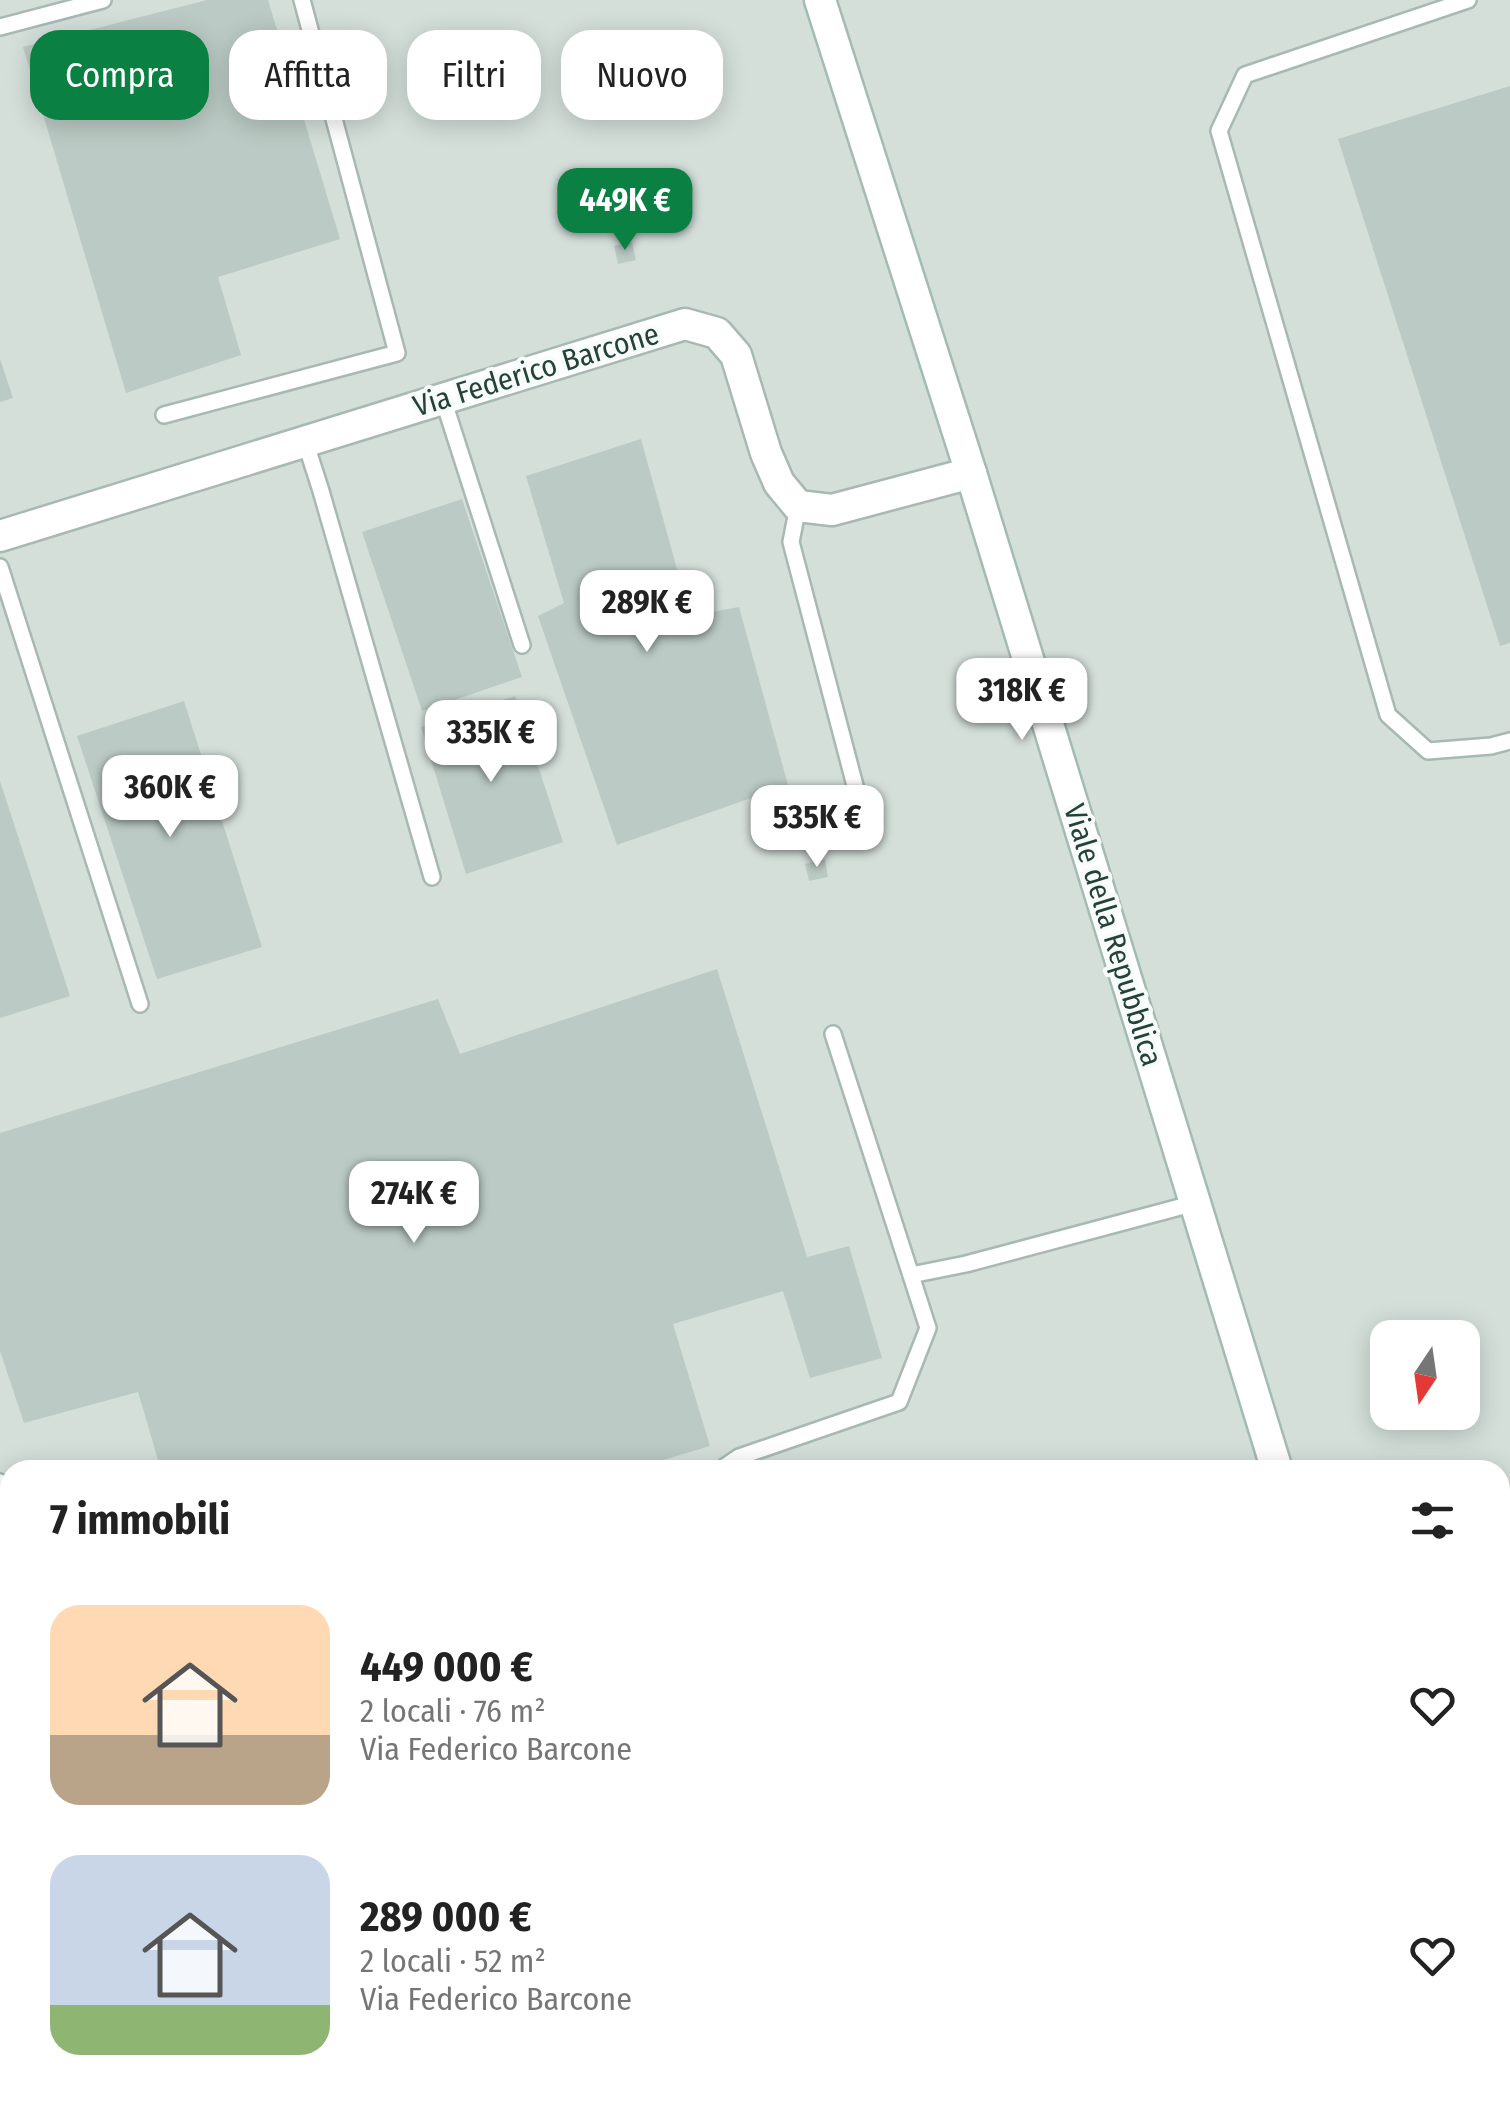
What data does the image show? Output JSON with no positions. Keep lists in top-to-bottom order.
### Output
{
  "streets": {
    "main road": ["Via Federico Barcone", "Viale della Repubblica"]
  },
  "north": "bottom",
  "page": {
    "chip": [
      "Compra",
      "Affitta",
      "Filtri",
      "Nuovo"
    ],
    "price": [
      "449K €",
      "289K €",
      "318K €",
      "335K €",
      "360K €",
      "535K €",
      "274K €"
    ],
    "heading": "7 immobili",
    "list": [
      {
        "name": "449 000 €",
        "note": "2 locali · 76 m² · Via Federico Barcone"
      },
      {
        "name": "289 000 €",
        "note": "2 locali · 52 m² · Via Federico Barcone"
      }
    ]
  }
}
